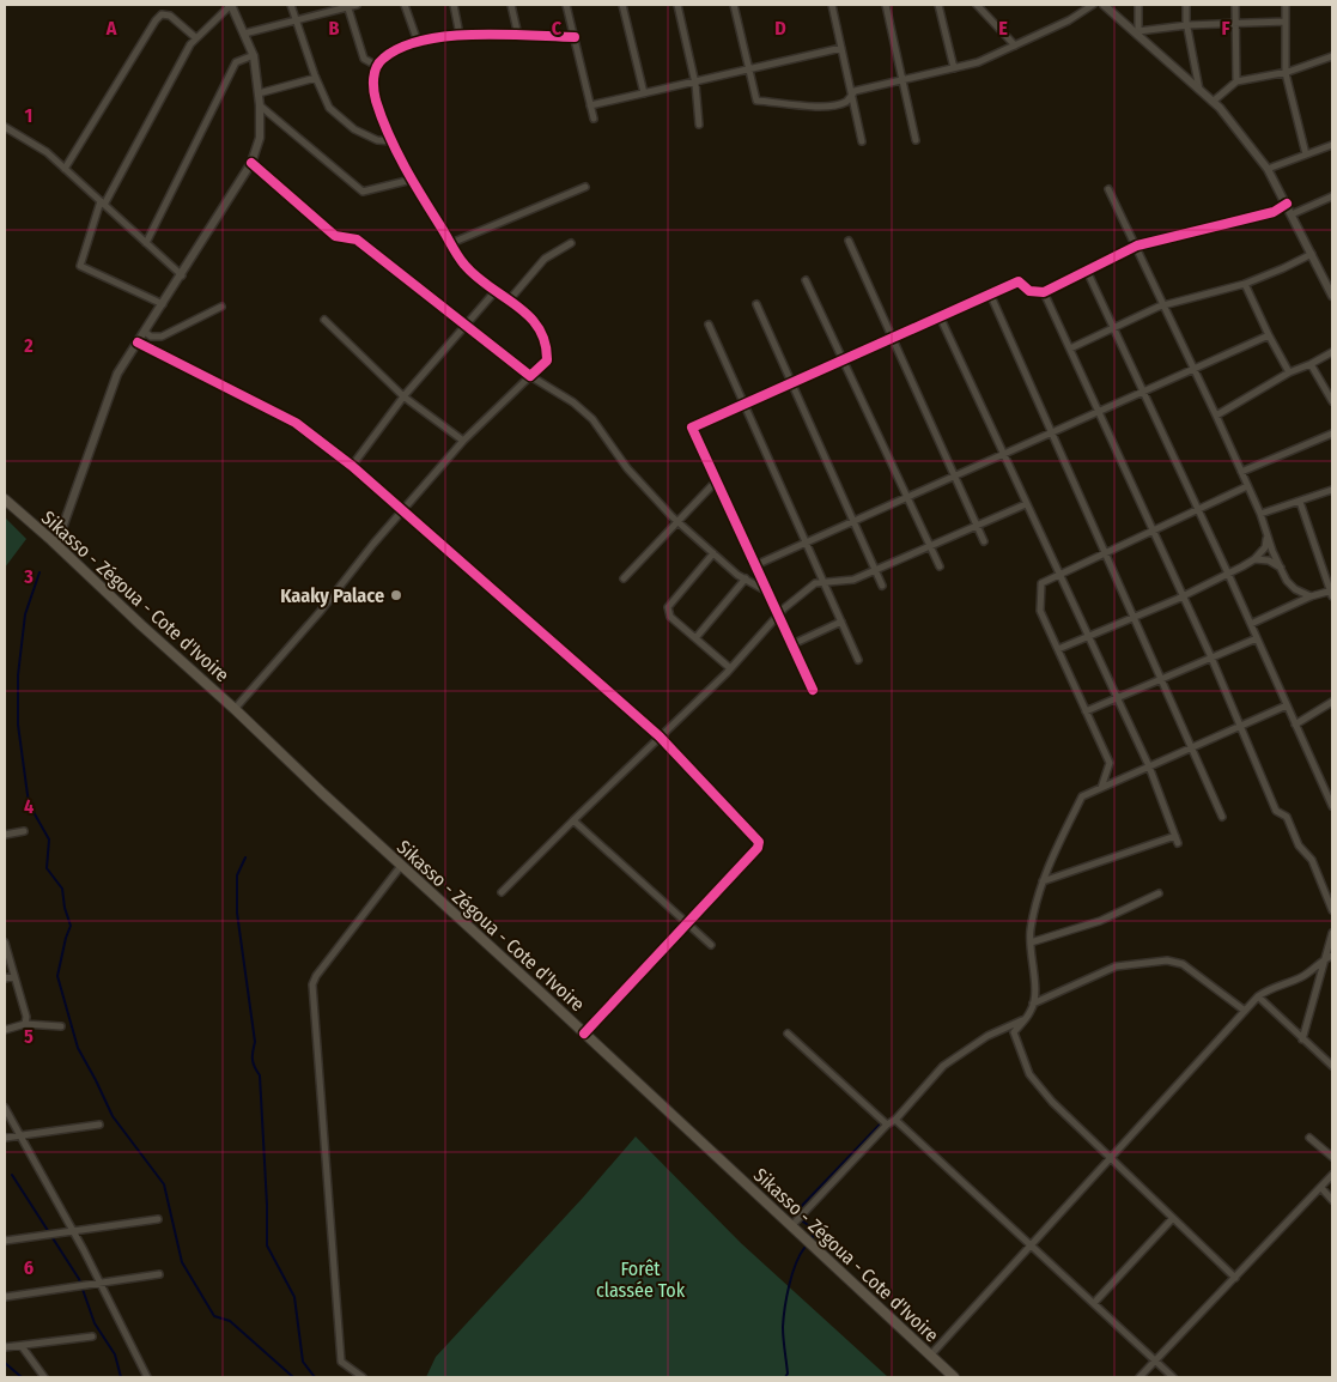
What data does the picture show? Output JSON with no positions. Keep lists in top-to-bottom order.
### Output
{
  "streets": {
    "highway": ["Sikasso - Zégoua - Cote d'Ivoire"]
  },
  "parks": ["Forêt classée Tok"],
  "places": ["Kaaky Palace"],
  "grid": {
    "columns": [
      "A",
      "B",
      "C",
      "D",
      "E",
      "F"
    ],
    "rows": [
      "1",
      "2",
      "3",
      "4",
      "5",
      "6"
    ]
  }
}
